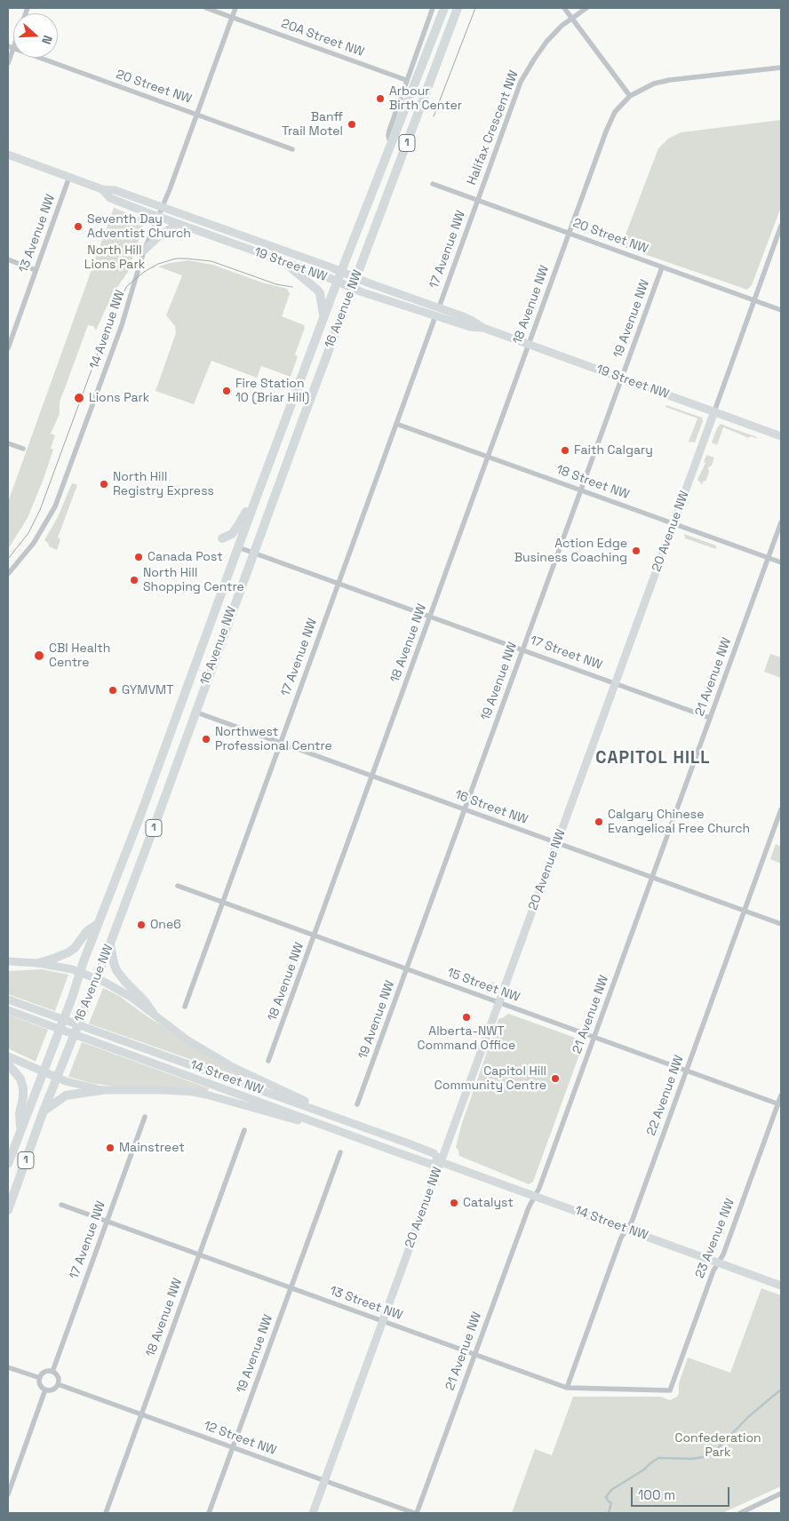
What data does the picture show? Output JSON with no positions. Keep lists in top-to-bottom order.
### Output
{
  "streets": {
    "highway": ["1", "16 Avenue NW"],
    "street": [
      "20A Street NW",
      "20 Street NW",
      "Halifax Crescent NW",
      "13 Avenue NW",
      "17 Avenue NW",
      "19 Street NW",
      "18 Avenue NW",
      "19 Avenue NW",
      "14 Avenue NW",
      "18 Street NW",
      "20 Avenue NW",
      "17 Street NW",
      "21 Avenue NW",
      "16 Street NW",
      "15 Street NW",
      "14 Street NW",
      "22 Avenue NW",
      "23 Avenue NW",
      "13 Street NW",
      "12 Street NW"
    ]
  },
  "crossings": [
    ["20A Street NW", "16 Avenue NW"],
    ["20A Street NW", "14 Avenue NW"],
    ["20 Street NW", "Halifax Crescent NW"],
    ["20 Street NW", "17 Avenue NW"],
    ["20 Street NW", "18 Avenue NW"],
    ["20 Street NW", "19 Avenue NW"],
    ["20 Street NW", "14 Avenue NW"],
    ["20 Street NW", "20 Avenue NW"],
    ["Halifax Crescent NW", "17 Avenue NW"],
    ["13 Avenue NW", "19 Street NW"],
    ["17 Avenue NW", "19 Street NW"],
    ["17 Avenue NW", "18 Street NW"],
    ["17 Avenue NW", "17 Street NW"],
    ["17 Avenue NW", "16 Street NW"],
    ["17 Avenue NW", "15 Street NW"],
    ["17 Avenue NW", "13 Street NW"],
    ["17 Avenue NW", "12 Street NW"],
    ["19 Street NW", "18 Avenue NW"],
    ["19 Street NW", "16 Avenue NW"],
    ["19 Street NW", "19 Avenue NW"],
    ["19 Street NW", "14 Avenue NW"],
    ["19 Street NW", "20 Avenue NW"],
    ["18 Avenue NW", "18 Street NW"],
    ["18 Avenue NW", "17 Street NW"],
    ["18 Avenue NW", "16 Street NW"],
    ["18 Avenue NW", "15 Street NW"],
    ["18 Avenue NW", "13 Street NW"],
    ["18 Avenue NW", "12 Street NW"],
    ["16 Avenue NW", "17 Street NW"],
    ["16 Avenue NW", "16 Street NW"],
    ["19 Avenue NW", "18 Street NW"],
    ["19 Avenue NW", "17 Street NW"],
    ["19 Avenue NW", "16 Street NW"],
    ["19 Avenue NW", "15 Street NW"],
    ["19 Avenue NW", "13 Street NW"],
    ["19 Avenue NW", "12 Street NW"],
    ["18 Street NW", "20 Avenue NW"],
    ["18 Street NW", "21 Avenue NW"],
    ["20 Avenue NW", "17 Street NW"],
    ["20 Avenue NW", "16 Street NW"],
    ["20 Avenue NW", "15 Street NW"],
    ["20 Avenue NW", "14 Street NW"],
    ["20 Avenue NW", "13 Street NW"],
    ["20 Avenue NW", "12 Street NW"],
    ["17 Street NW", "21 Avenue NW"],
    ["21 Avenue NW", "16 Street NW"],
    ["21 Avenue NW", "15 Street NW"],
    ["21 Avenue NW", "14 Street NW"],
    ["21 Avenue NW", "13 Street NW"],
    ["21 Avenue NW", "12 Street NW"],
    ["16 Street NW", "22 Avenue NW"],
    ["15 Street NW", "22 Avenue NW"],
    ["15 Street NW", "23 Avenue NW"],
    ["14 Street NW", "22 Avenue NW"],
    ["14 Street NW", "23 Avenue NW"],
    ["22 Avenue NW", "13 Street NW"],
    ["23 Avenue NW", "13 Street NW"]
  ],
  "districts": ["CAPITOL HILL"],
  "parks": ["North Hill Lions Park", "Confederation Park"],
  "places": [
    "Arbour Birth Center",
    "Banff Trail Motel",
    "Seventh Day Adventist Church",
    "Fire Station 10 (Briar Hill)",
    "Lions Park",
    "Faith Calgary",
    "North Hill Registry Express",
    "Action Edge Business Coaching",
    "Canada Post",
    "North Hill Shopping Centre",
    "CBI Health Centre",
    "GYMVMT",
    "Northwest Professional Centre",
    "Calgary Chinese Evangelical Free Church",
    "One6",
    "Alberta-NWT Command Office",
    "Capitol Hill Community Centre",
    "Mainstreet",
    "Catalyst"
  ],
  "scale_bar": "100 m",
  "north": "right"
}
